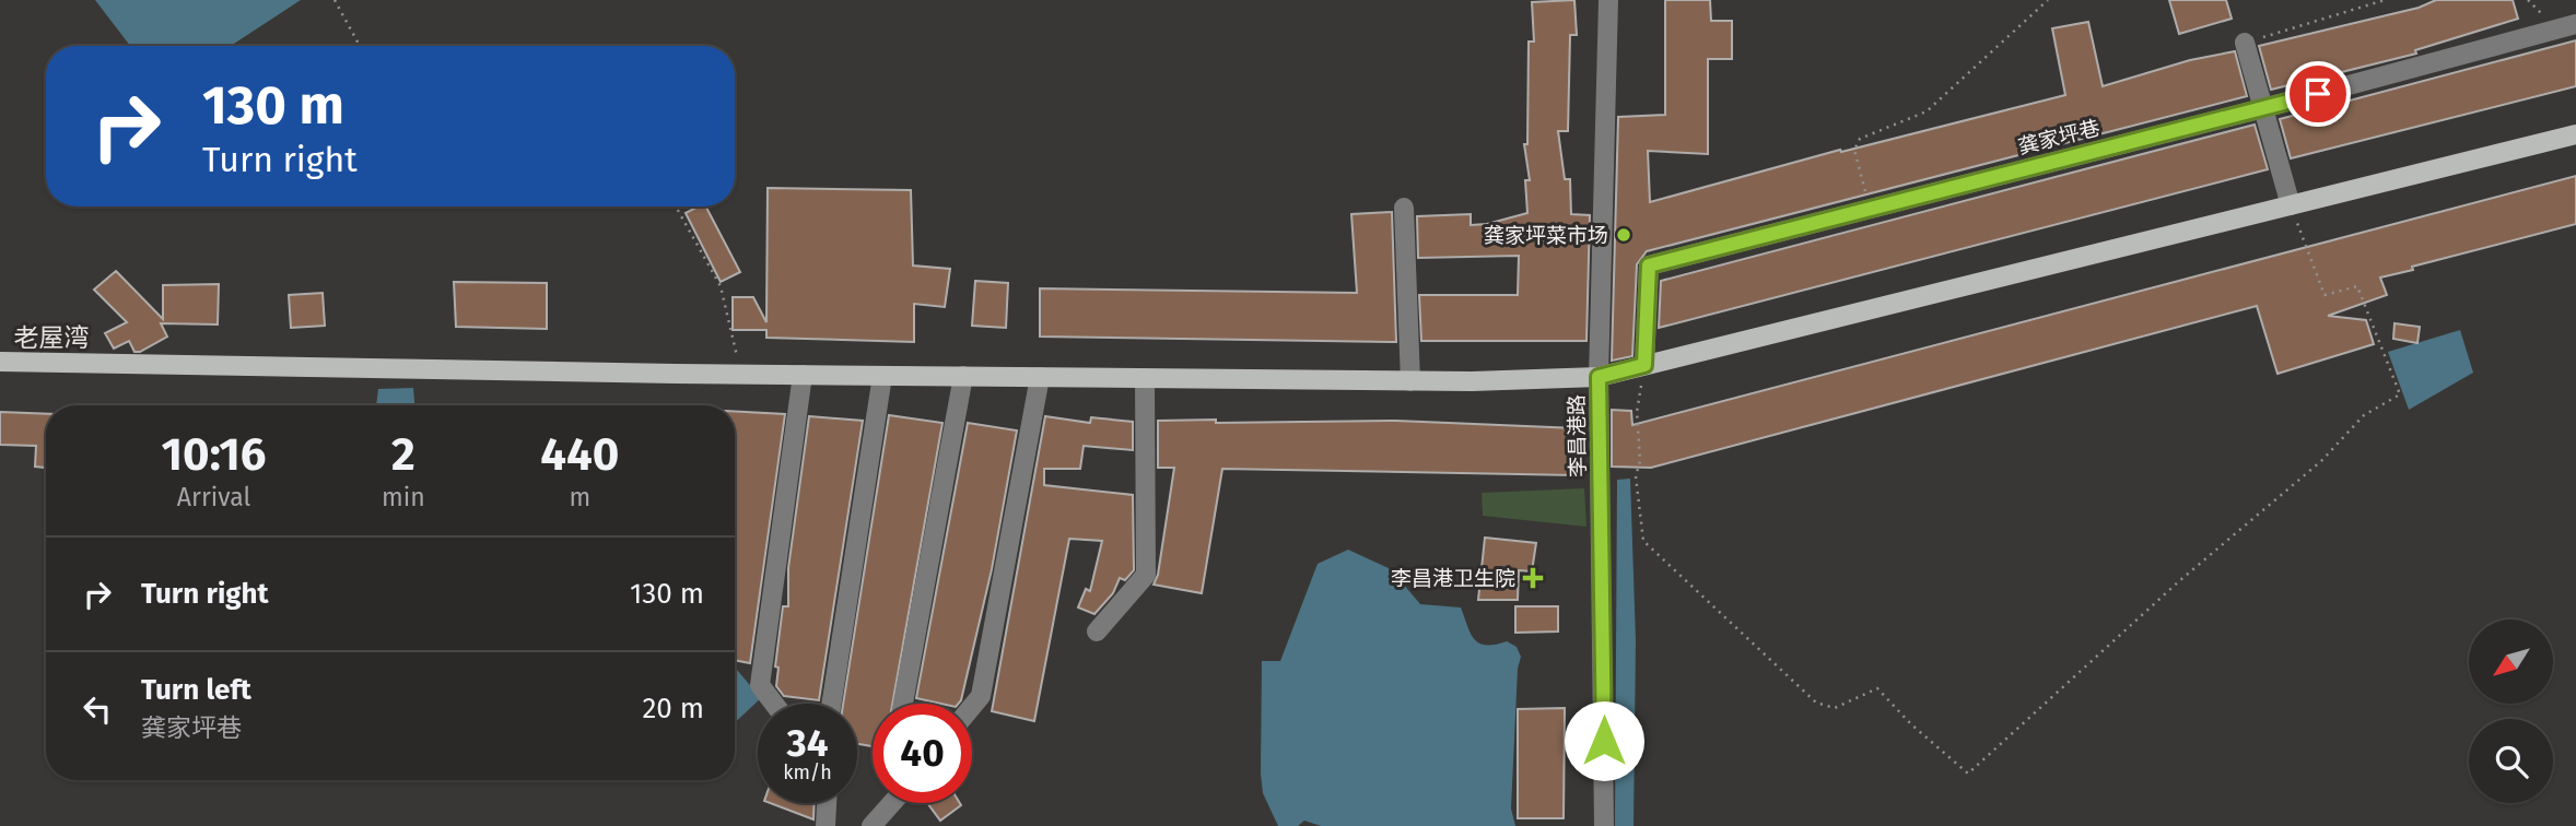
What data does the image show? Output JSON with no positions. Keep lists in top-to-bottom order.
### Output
{
  "streets": {
    "street": ["龚家坪巷", "李昌港路"]
  },
  "districts": ["老屋湾"],
  "places": {
    "other": ["龚家坪菜市场"],
    "health": ["李昌港卫生院"]
  },
  "north": "bottom left",
  "page": {
    "turn": ["130 m", "Turn right"],
    "eta": [
      "10:16",
      "Arrival",
      "2",
      "min",
      "440",
      "m"
    ],
    "list": [
      {
        "name": "Turn right",
        "value": "130 m"
      },
      {
        "name": "Turn left",
        "note": "龚家坪巷",
        "value": "20 m"
      }
    ],
    "speed": "34 km/h",
    "limit": "40"
  }
}
